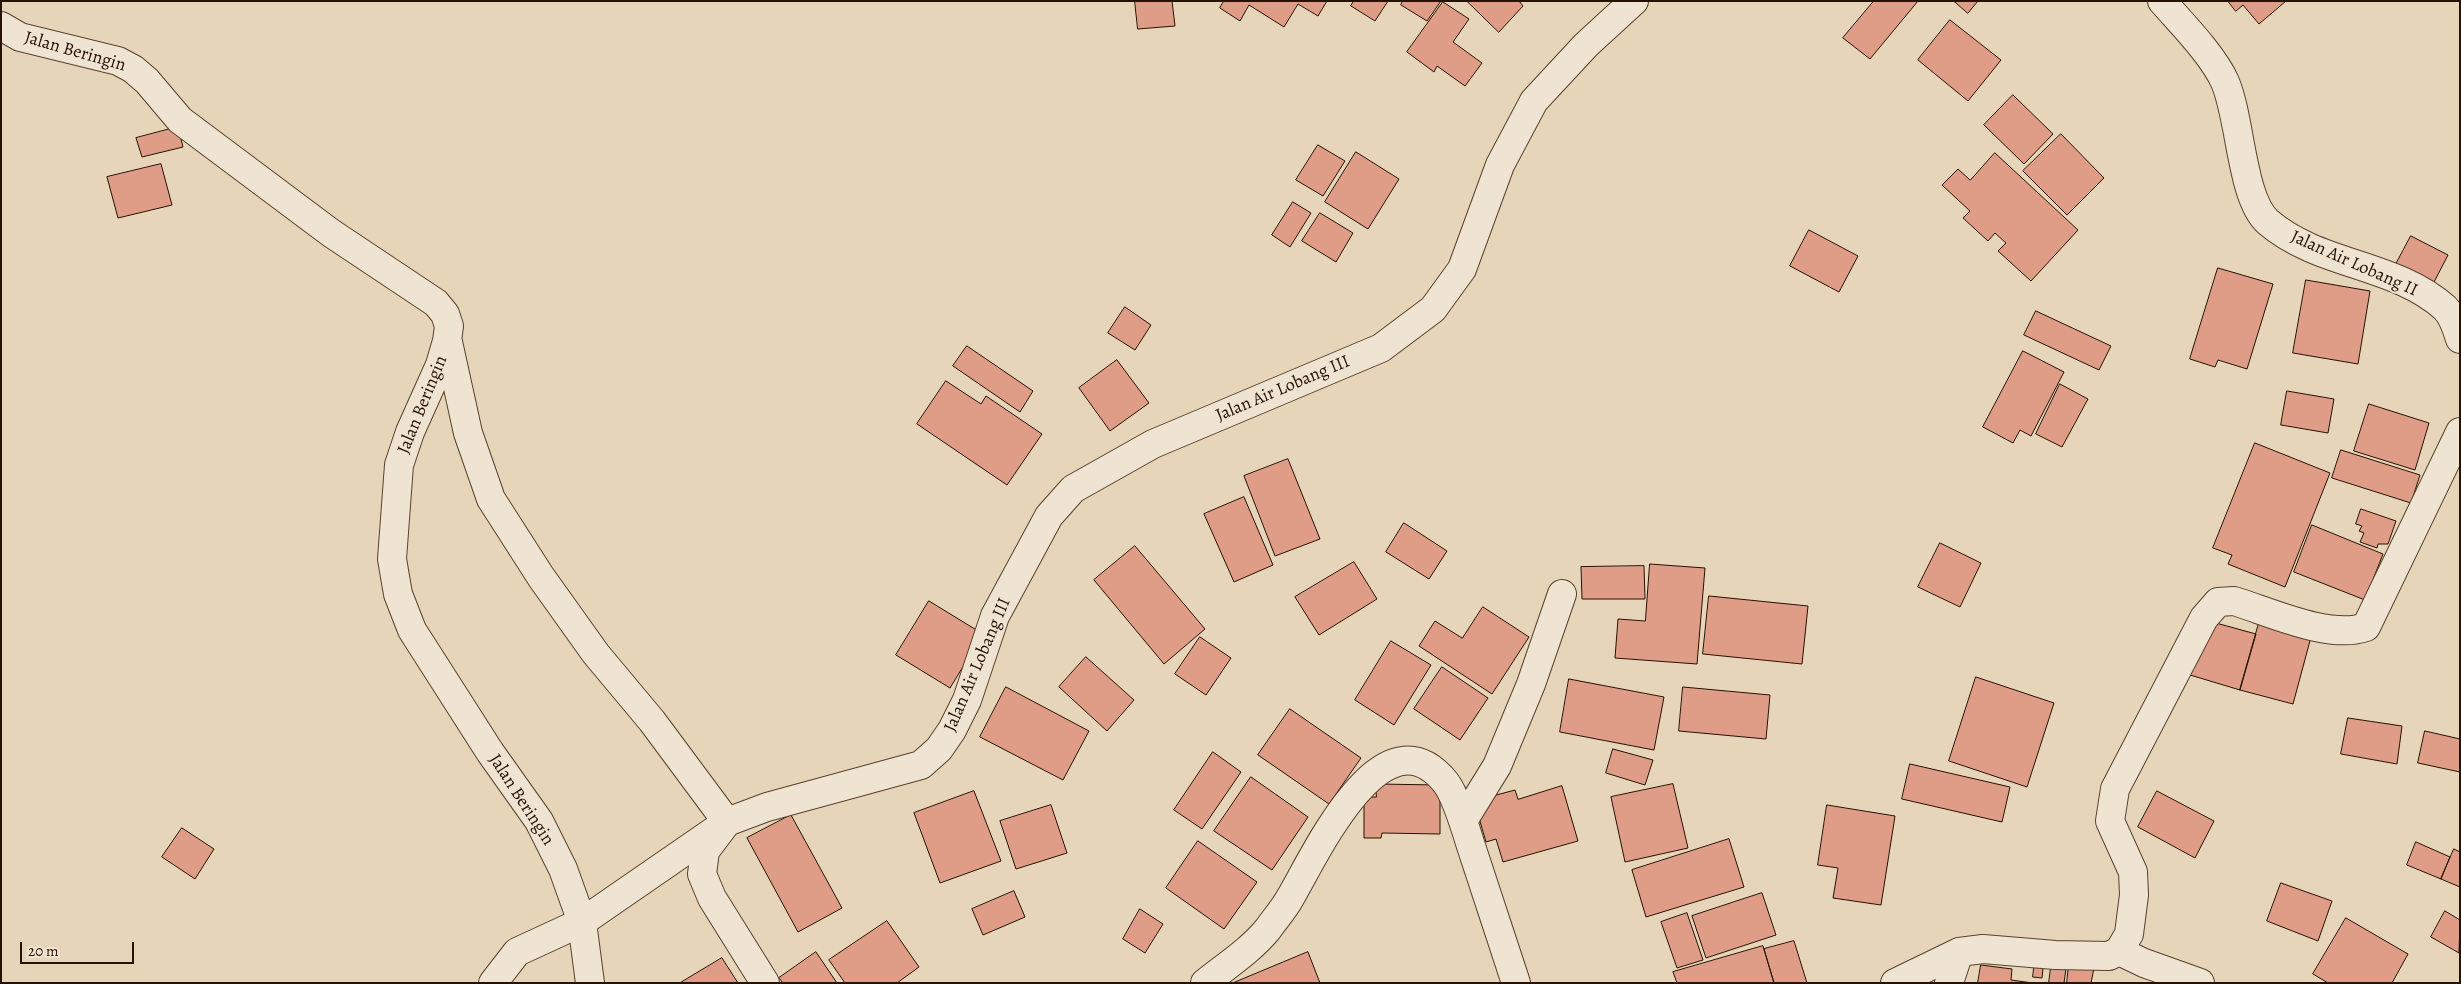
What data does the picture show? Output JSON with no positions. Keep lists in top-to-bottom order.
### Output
{
  "streets": {
    "street": ["Jalan Beringin", "Jalan Air Lobang II", "Jalan Air Lobang III"]
  },
  "crossings": [
    ["Jalan Beringin", "Jalan Air Lobang III"]
  ],
  "scale_bar": "20 m"
}
